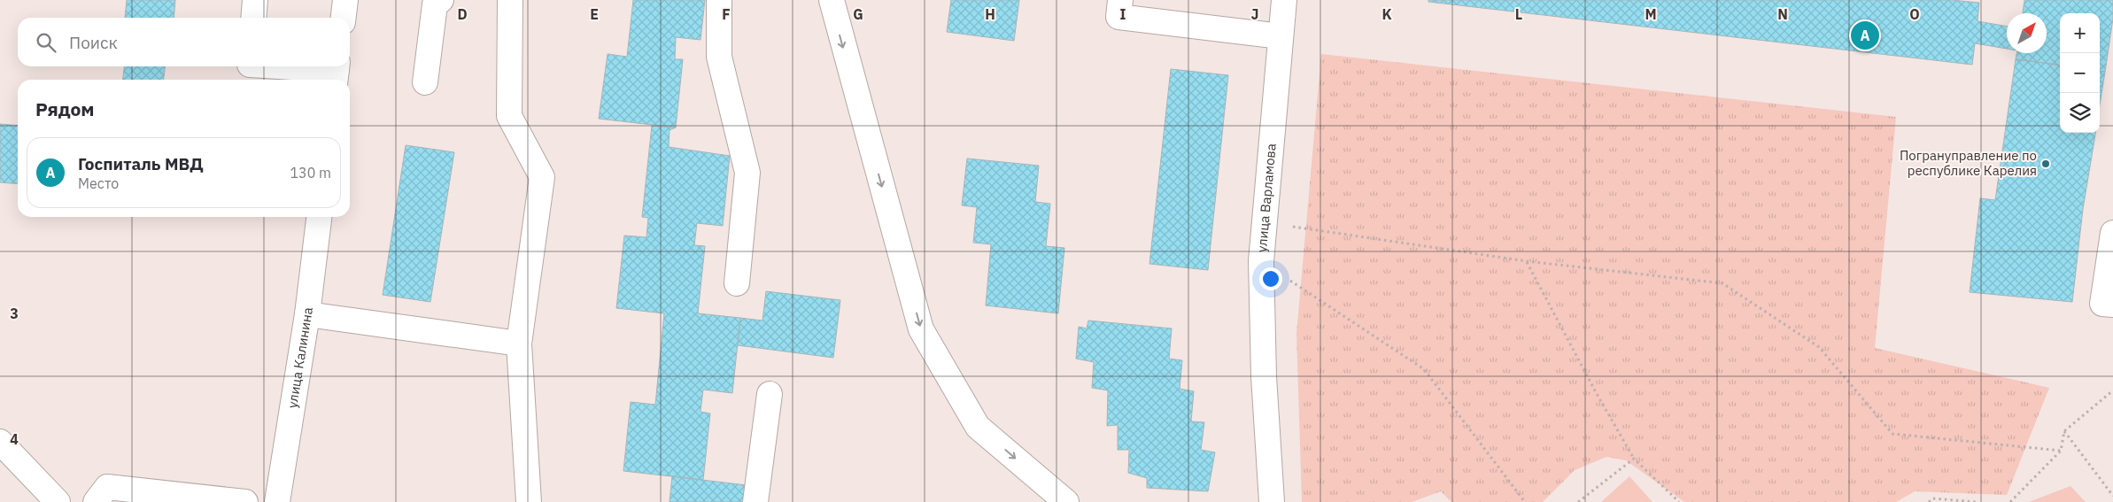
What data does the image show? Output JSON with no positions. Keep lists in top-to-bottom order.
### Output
{
  "streets": {
    "street": ["улица Варламова", "улица Калинина"]
  },
  "places": ["Погрануправление по республике Карелия"],
  "north": "top right",
  "page": {
    "map_buttons": ["+", "−"],
    "search": "Поиск",
    "pins": "A",
    "heading": "Рядом",
    "list": [
      {
        "mark": "A",
        "name": "Госпиталь МВД",
        "note": "Место",
        "value": "130 m"
      }
    ]
  },
  "grid": {
    "columns": [
      "D",
      "E",
      "F",
      "G",
      "H",
      "I",
      "J",
      "K",
      "L",
      "M",
      "N",
      "O"
    ],
    "rows": ["3", "4"]
  }
}
